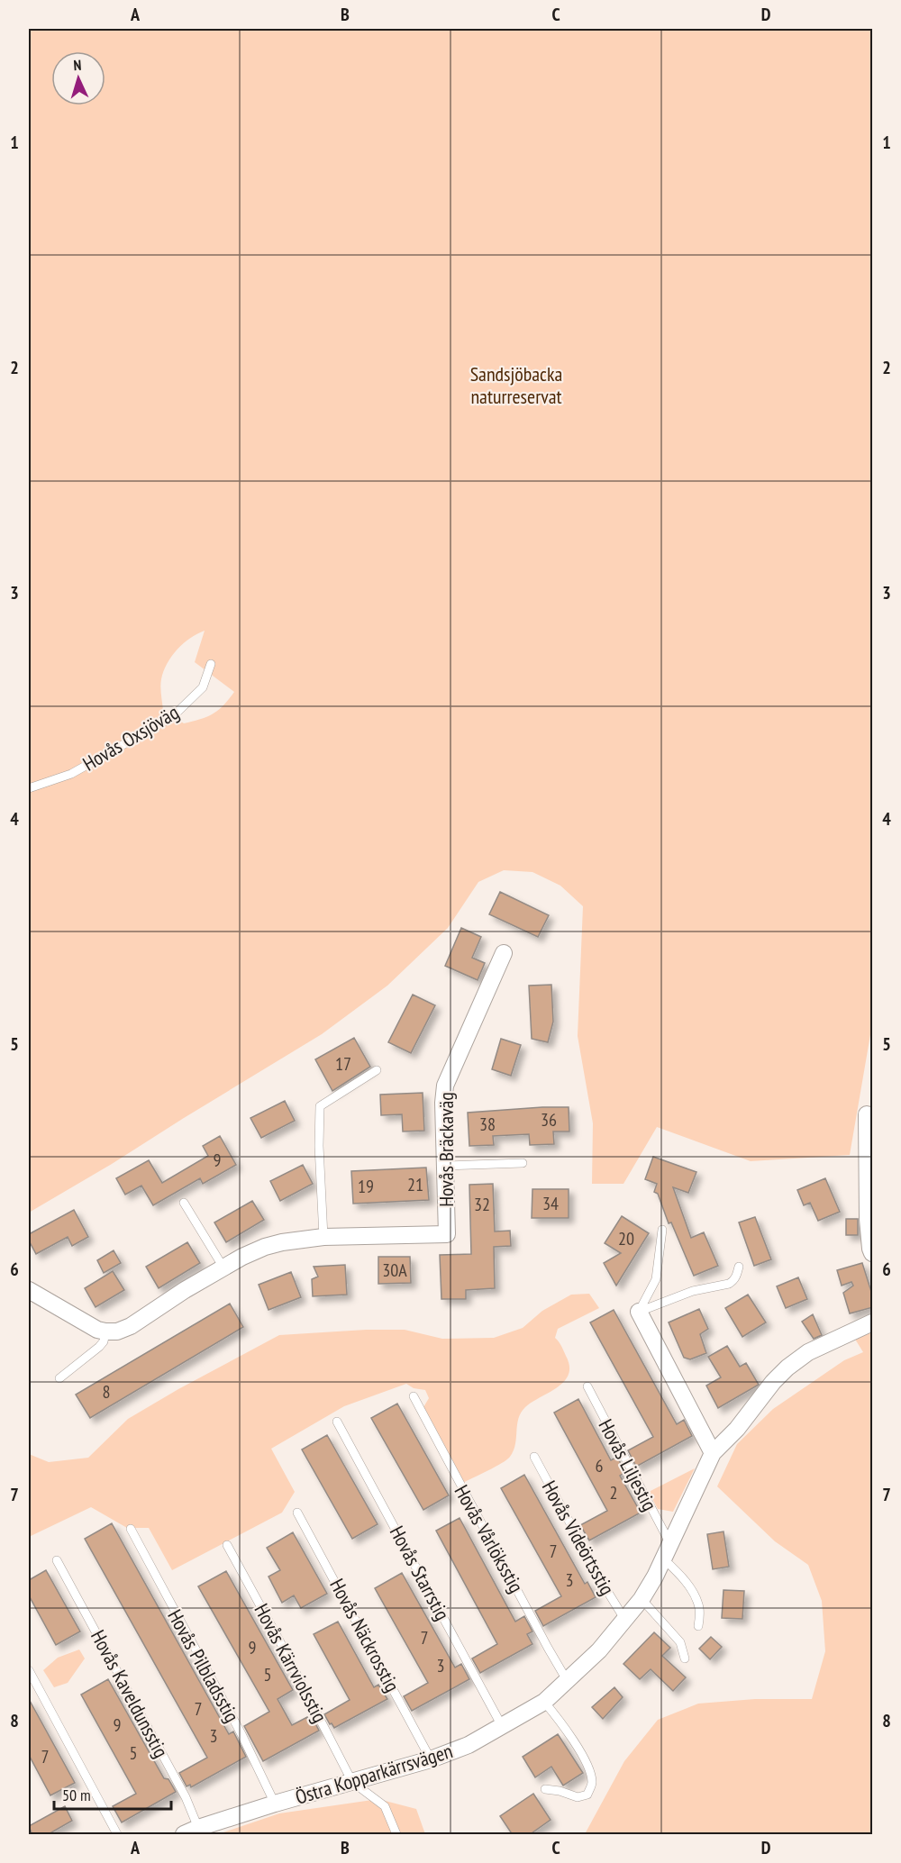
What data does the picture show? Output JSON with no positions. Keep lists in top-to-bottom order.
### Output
{
  "streets": {
    "street": ["Hovås Bräckaväg", "Östra Kopparkärrsvägen"],
    "lane": [
      "Hovås Oxsjöväg",
      "Hovås Liljestig",
      "Hovås Videörtsstig",
      "Hovås Vårlöksstig",
      "Hovås Starrstig",
      "Hovås Näckrosstig",
      "Hovås Kärrviolsstig",
      "Hovås Pilbladsstig",
      "Hovås Kaveldunsstig"
    ]
  },
  "crossings": [
    ["Hovås Liljestig", "Östra Kopparkärrsvägen"],
    ["Hovås Videörtsstig", "Östra Kopparkärrsvägen"],
    ["Hovås Vårlöksstig", "Östra Kopparkärrsvägen"],
    ["Hovås Starrstig", "Östra Kopparkärrsvägen"],
    ["Hovås Näckrosstig", "Östra Kopparkärrsvägen"],
    ["Hovås Kärrviolsstig", "Östra Kopparkärrsvägen"],
    ["Hovås Pilbladsstig", "Östra Kopparkärrsvägen"],
    ["Hovås Kaveldunsstig", "Östra Kopparkärrsvägen"]
  ],
  "parks": ["Sandsjöbacka naturreservat"],
  "house_numbers": [
    "17",
    "36",
    "38",
    "9",
    "21",
    "19",
    "34",
    "32",
    "20",
    "30A",
    "8",
    "6",
    "2",
    "7",
    "3",
    "7",
    "9",
    "3",
    "5",
    "7",
    "9",
    "3",
    "5",
    "7"
  ],
  "scale_bar": "50 m",
  "north": "top",
  "grid": {
    "columns": [
      "A",
      "B",
      "C",
      "D"
    ],
    "rows": [
      "1",
      "2",
      "3",
      "4",
      "5",
      "6",
      "7",
      "8"
    ]
  }
}
